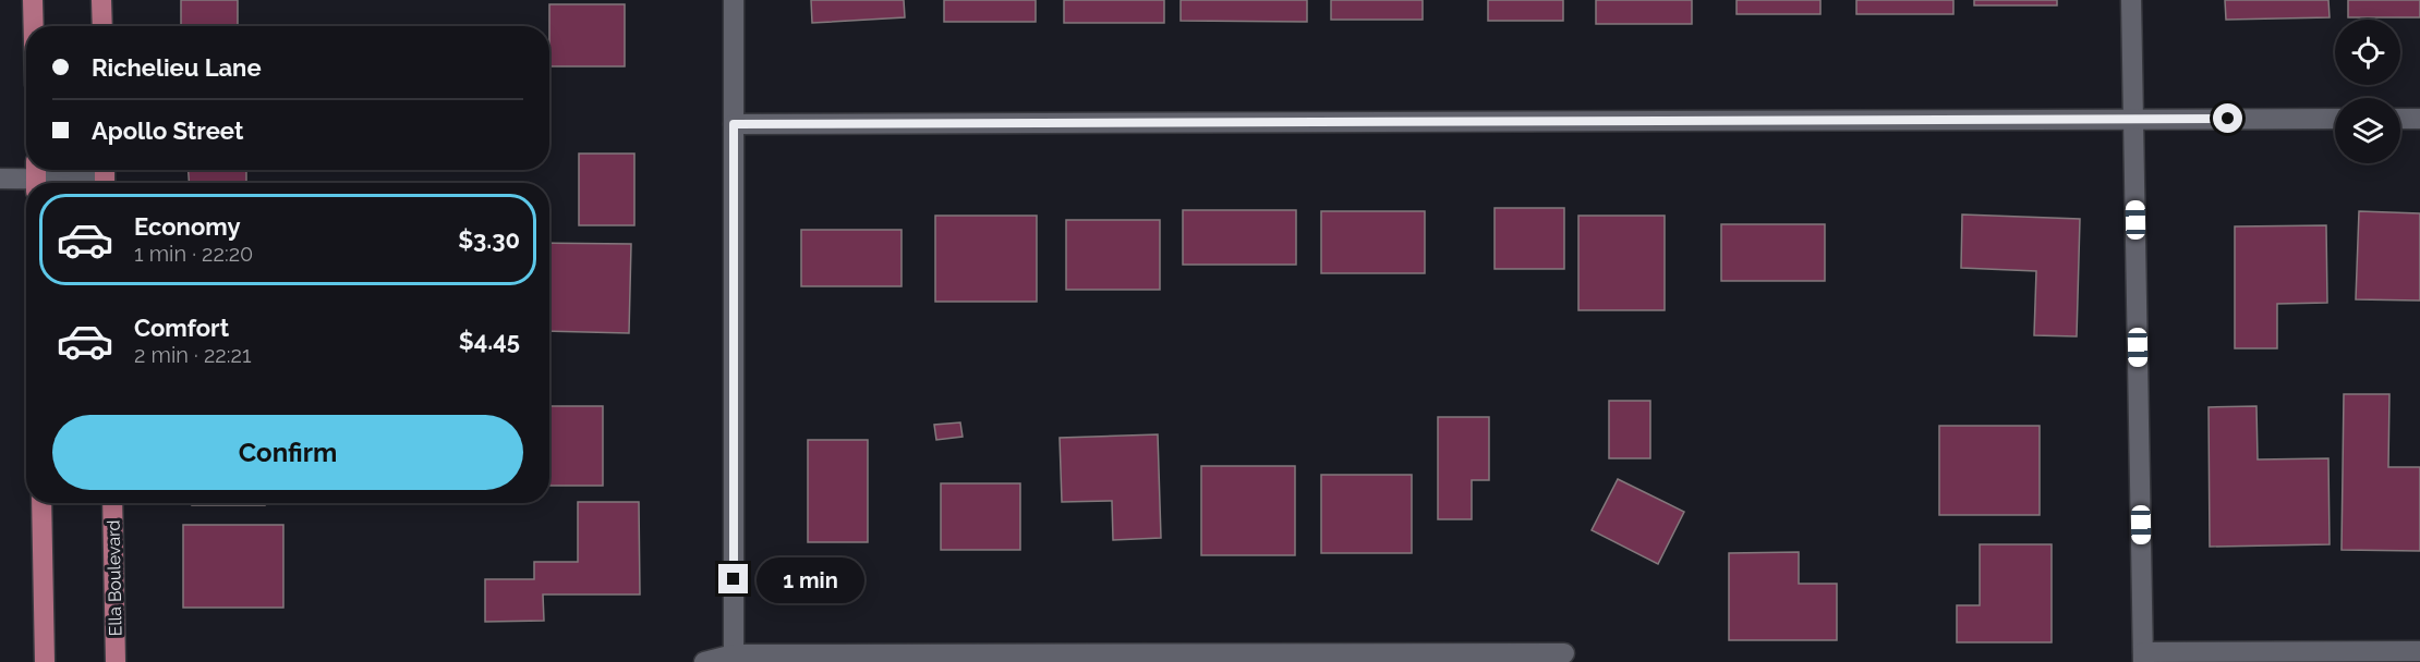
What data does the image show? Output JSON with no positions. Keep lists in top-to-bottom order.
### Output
{
  "streets": {
    "main road": ["Ella Boulevard"]
  },
  "page": {
    "banner": ["Richelieu Lane", "Apollo Street"],
    "list": [
      {
        "name": "Economy",
        "note": "1 min · 22:20",
        "value": "$3.30"
      },
      {
        "name": "Comfort",
        "note": "2 min · 22:21",
        "value": "$4.45"
      }
    ],
    "buttons": "Confirm",
    "bubble": "1 min"
  }
}
